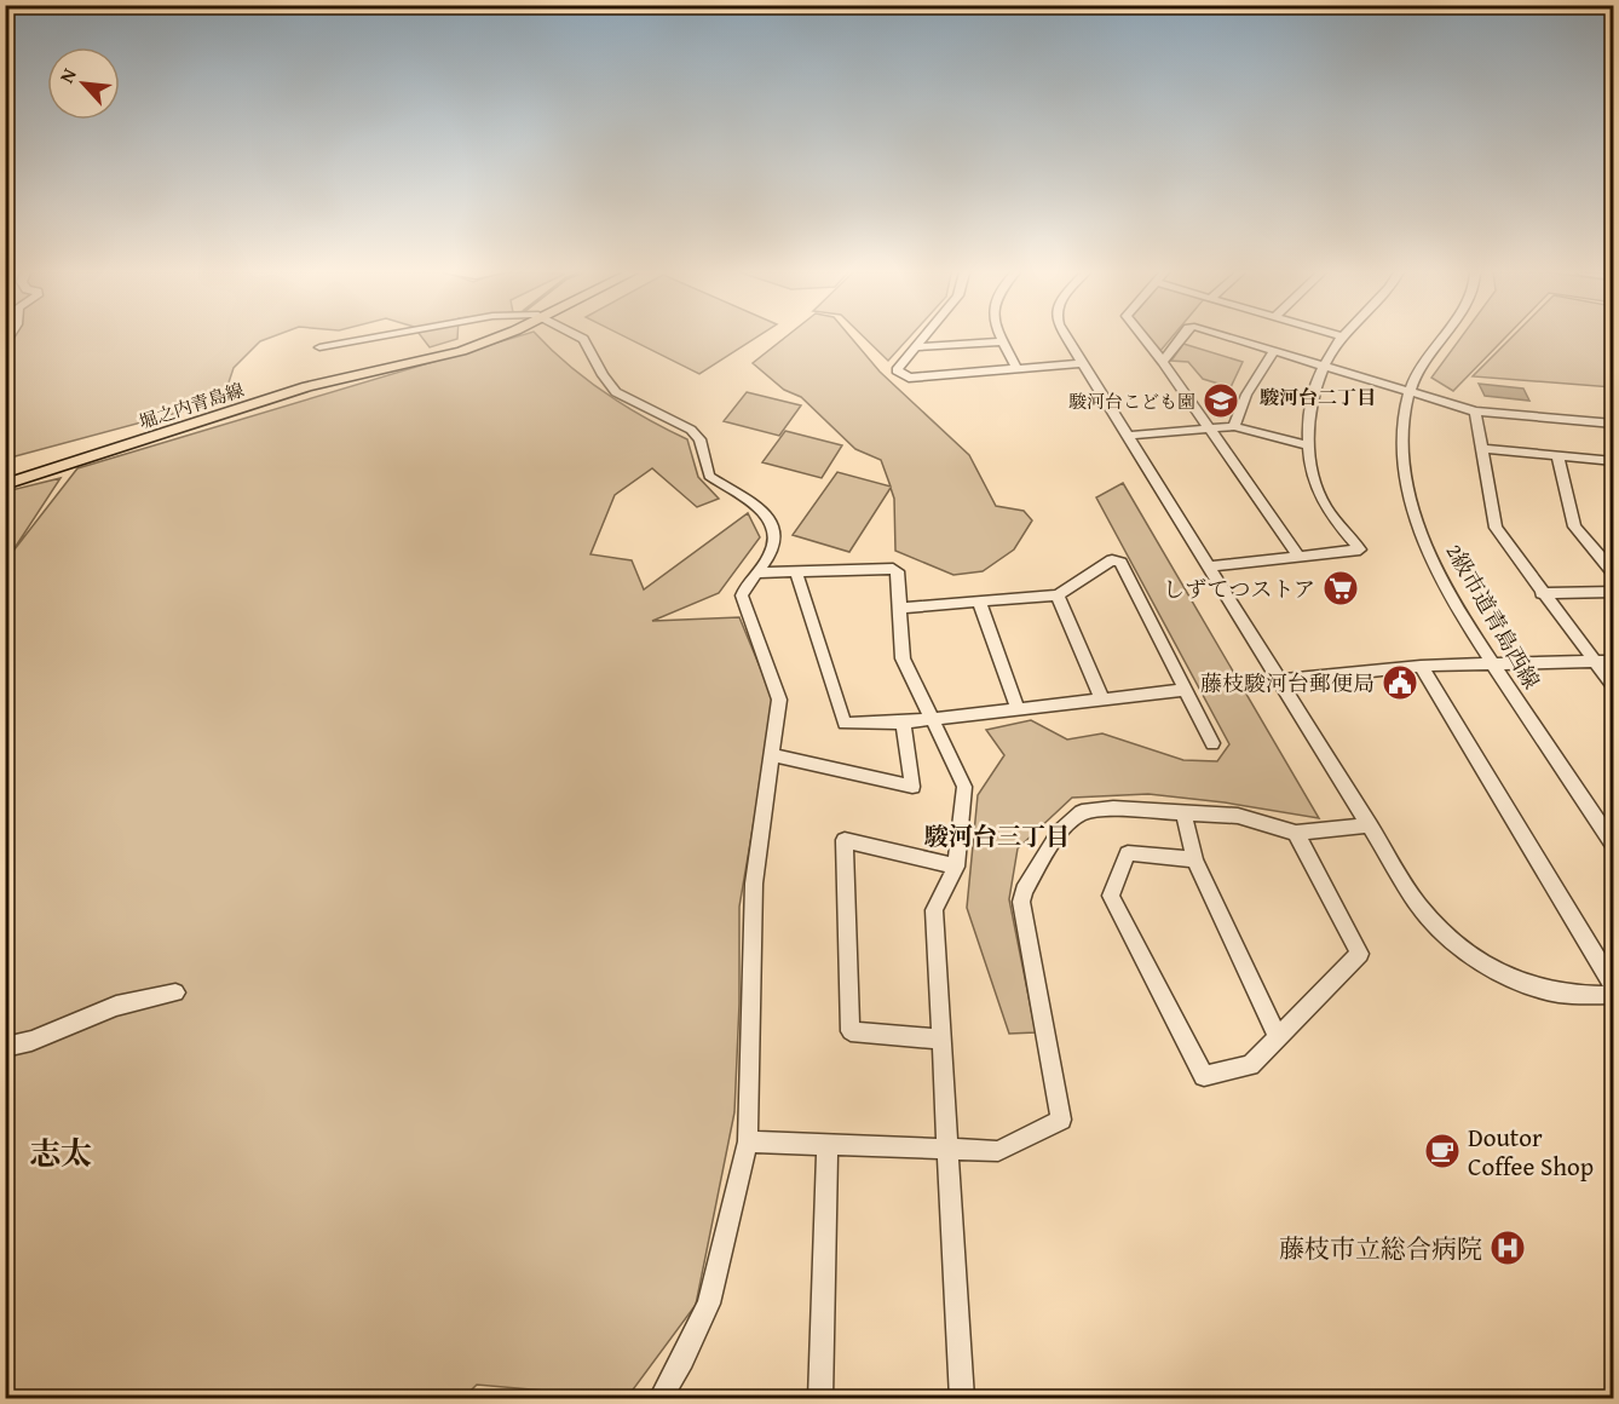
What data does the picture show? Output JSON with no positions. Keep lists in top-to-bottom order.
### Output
{
  "streets": {
    "main road": ["堀之内青島線"],
    "street": ["2級市道青島西線"]
  },
  "districts": ["駿河台二丁目", "駿河台三丁目", "志太"],
  "places": {
    "school or university": ["駿河台こども園"],
    "supermarket": ["しずてつストア"],
    "public building": ["藤枝駿河台郵便局"],
    "cafe": ["Doutor Coffee Shop"],
    "hospital": ["藤枝市立総合病院"]
  },
  "north": "top left"
}
